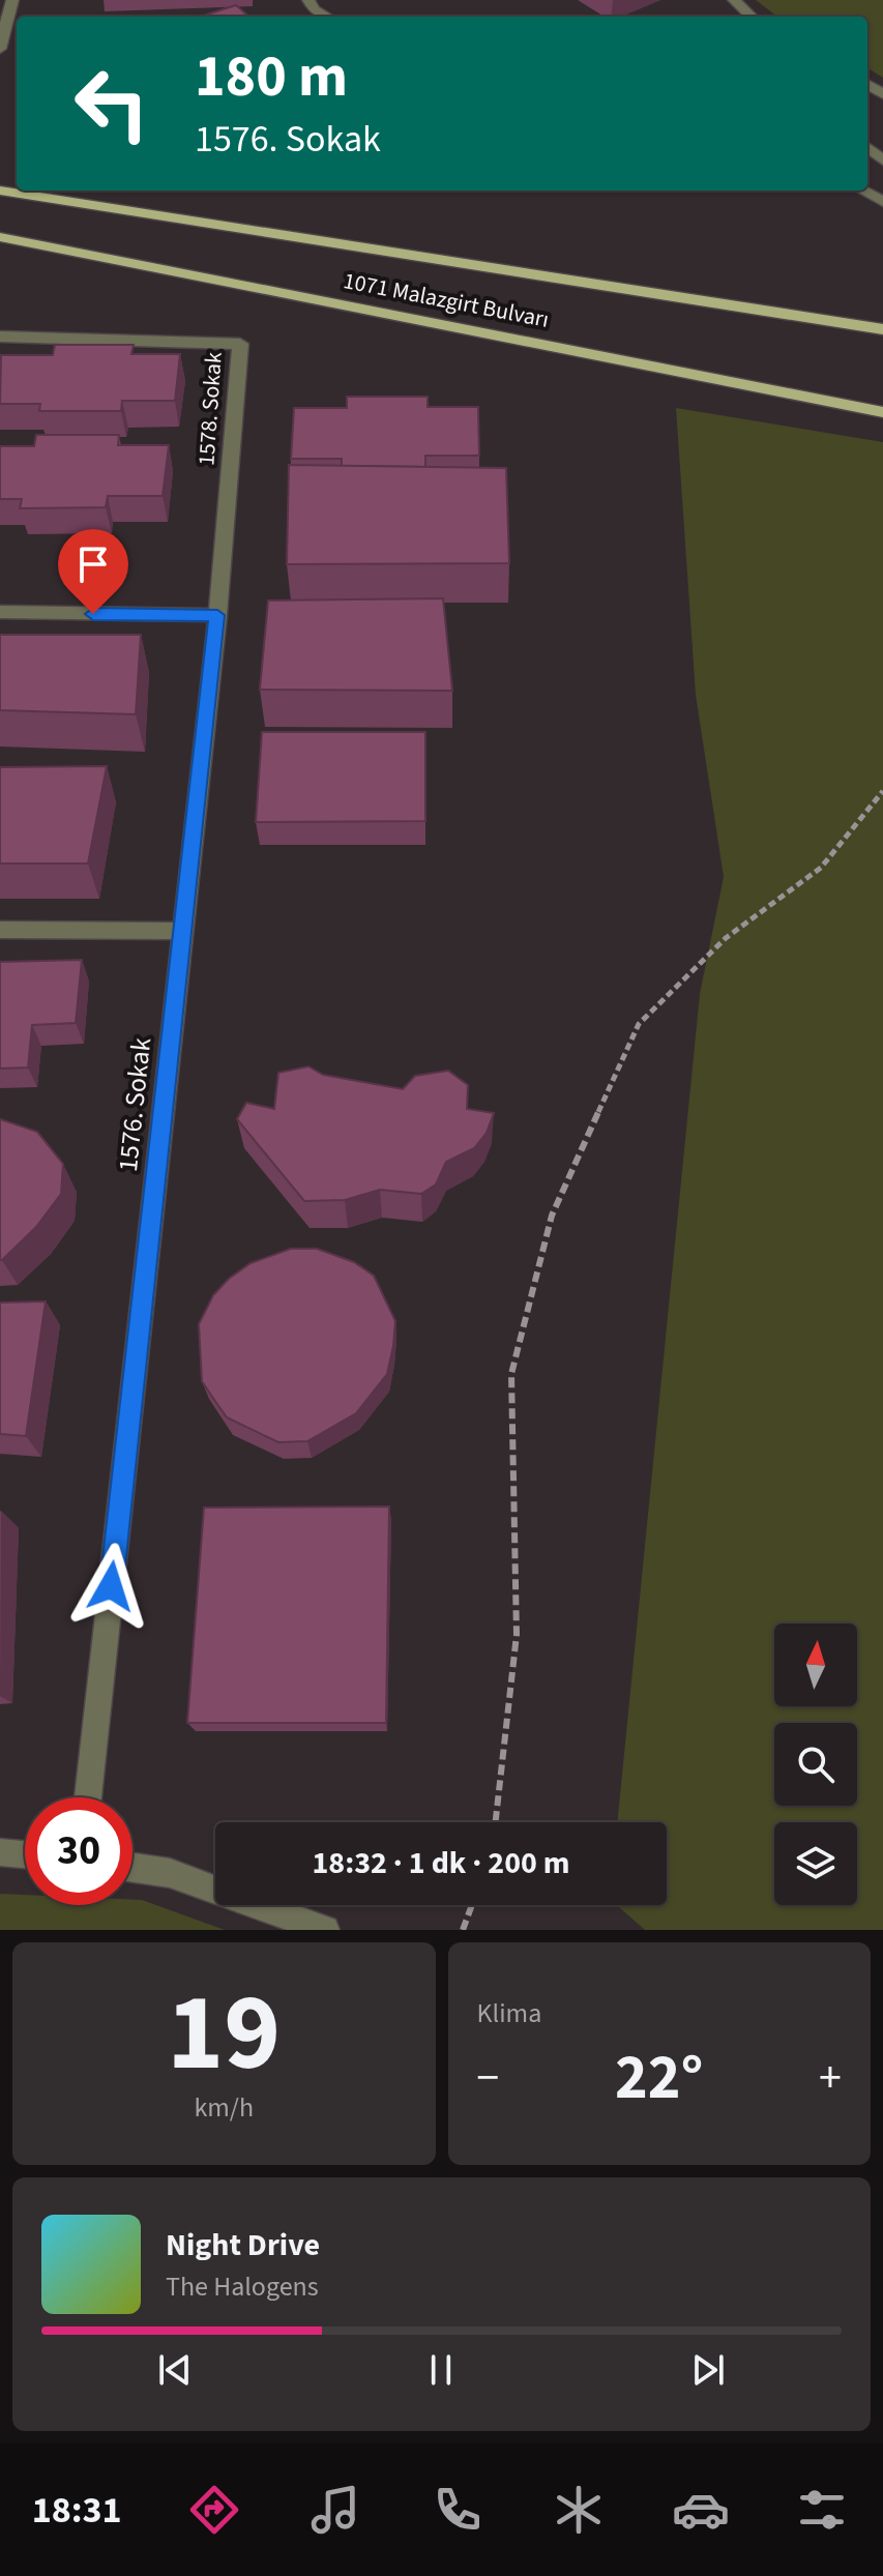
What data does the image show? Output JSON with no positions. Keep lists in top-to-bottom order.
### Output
{
  "streets": {
    "main road": ["1071 Malazgirt Bulvarı"],
    "street": ["1578. Sokak", "1576. Sokak"]
  },
  "crossings": [
    ["1578. Sokak", "1576. Sokak"]
  ],
  "north": "top",
  "page": {
    "turn": ["180 m", "1576. Sokak"],
    "limit": "30",
    "trip": "18:32 · 1 dk · 200 m",
    "tile": [
      ["19", "km/h"],
      "Klima"
    ],
    "heat": ["−", "22°", "+"],
    "song": ["Night Drive", "The Halogens"],
    "tabs": "18:31"
  }
}
